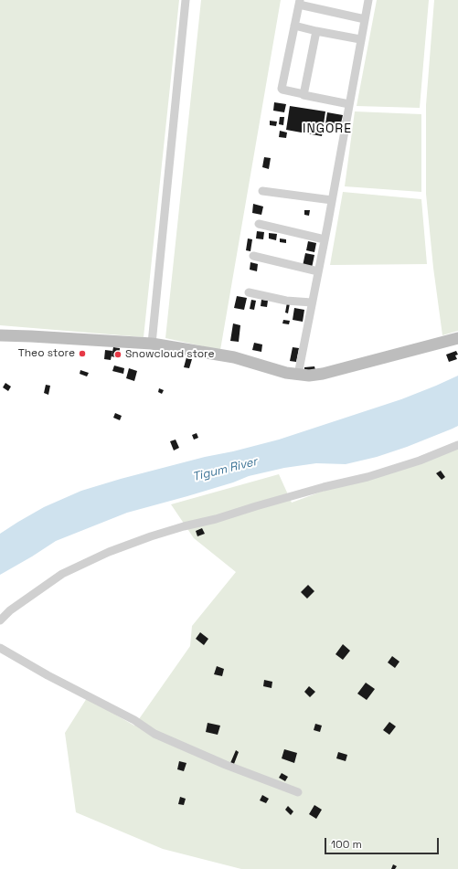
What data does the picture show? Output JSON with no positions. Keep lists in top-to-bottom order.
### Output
{
  "districts": ["INGORE"],
  "water": ["Tigum River"],
  "places": ["Theo store", "Snowcloud store"],
  "scale_bar": "100 m"
}
